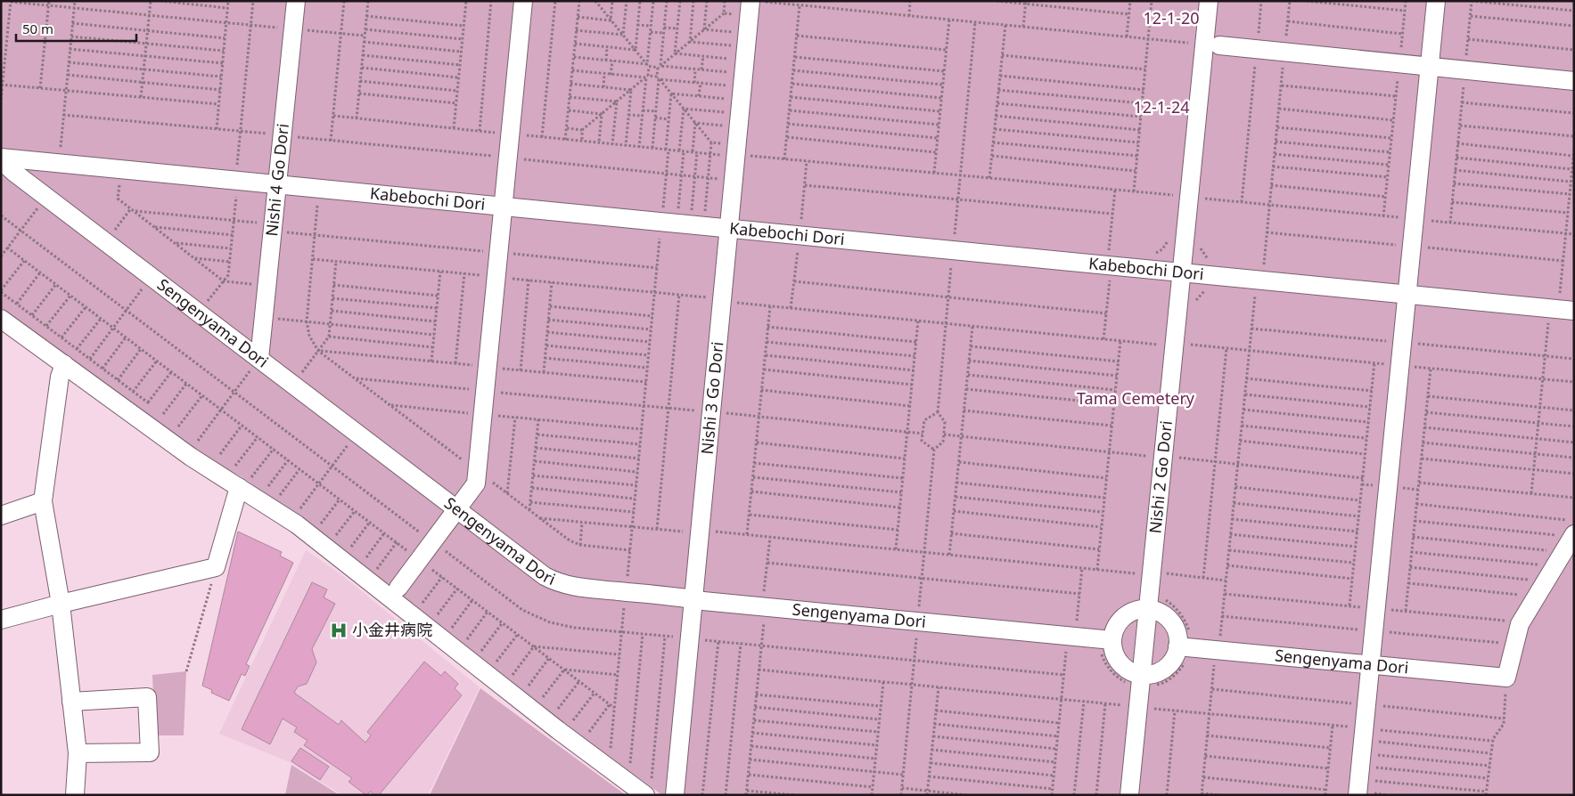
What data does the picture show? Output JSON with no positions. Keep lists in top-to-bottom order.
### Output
{
  "streets": {
    "street": [
      "Nishi 4 Go Dori",
      "Kabebochi Dori",
      "Sengenyama Dori",
      "Nishi 3 Go Dori",
      "Nishi 2 Go Dori"
    ]
  },
  "crossings": [
    ["Nishi 4 Go Dori", "Kabebochi Dori"],
    ["Nishi 4 Go Dori", "Sengenyama Dori"],
    ["Kabebochi Dori", "Sengenyama Dori"],
    ["Kabebochi Dori", "Nishi 3 Go Dori"],
    ["Kabebochi Dori", "Nishi 2 Go Dori"],
    ["Sengenyama Dori", "Nishi 3 Go Dori"]
  ],
  "parks": ["12-1-20", "12-1-24", "Tama Cemetery"],
  "places": {
    "hospital": ["小金井病院"]
  },
  "scale_bar": "50 m"
}
